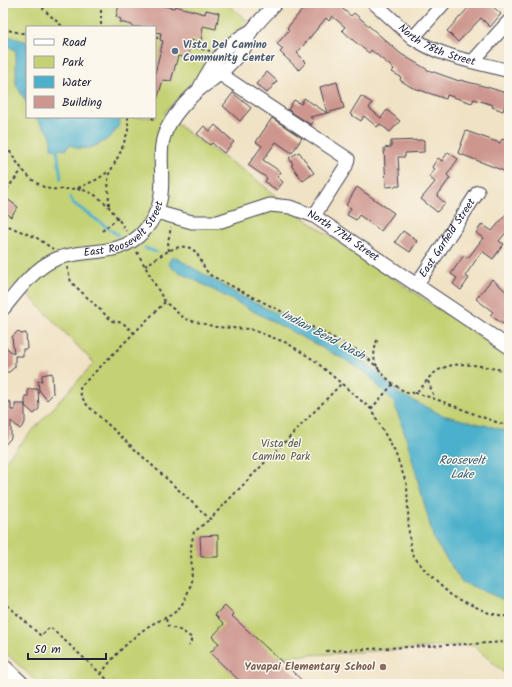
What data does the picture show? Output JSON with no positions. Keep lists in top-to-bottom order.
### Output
{
  "streets": {
    "street": [
      "North 78th Street",
      "East Roosevelt Street",
      "North 77th Street",
      "East Garfield Street"
    ]
  },
  "crossings": [
    ["East Roosevelt Street", "North 77th Street"],
    ["North 77th Street", "East Garfield Street"]
  ],
  "water": ["Indian Bend Wash", "Roosevelt Lake"],
  "parks": ["Vista del Camino Park"],
  "places": ["Vista Del Camino Community Center", "Yavapai Elementary School"],
  "legend": [
    "Road",
    "Park",
    "Water",
    "Building"
  ],
  "scale_bar": "50 m"
}
